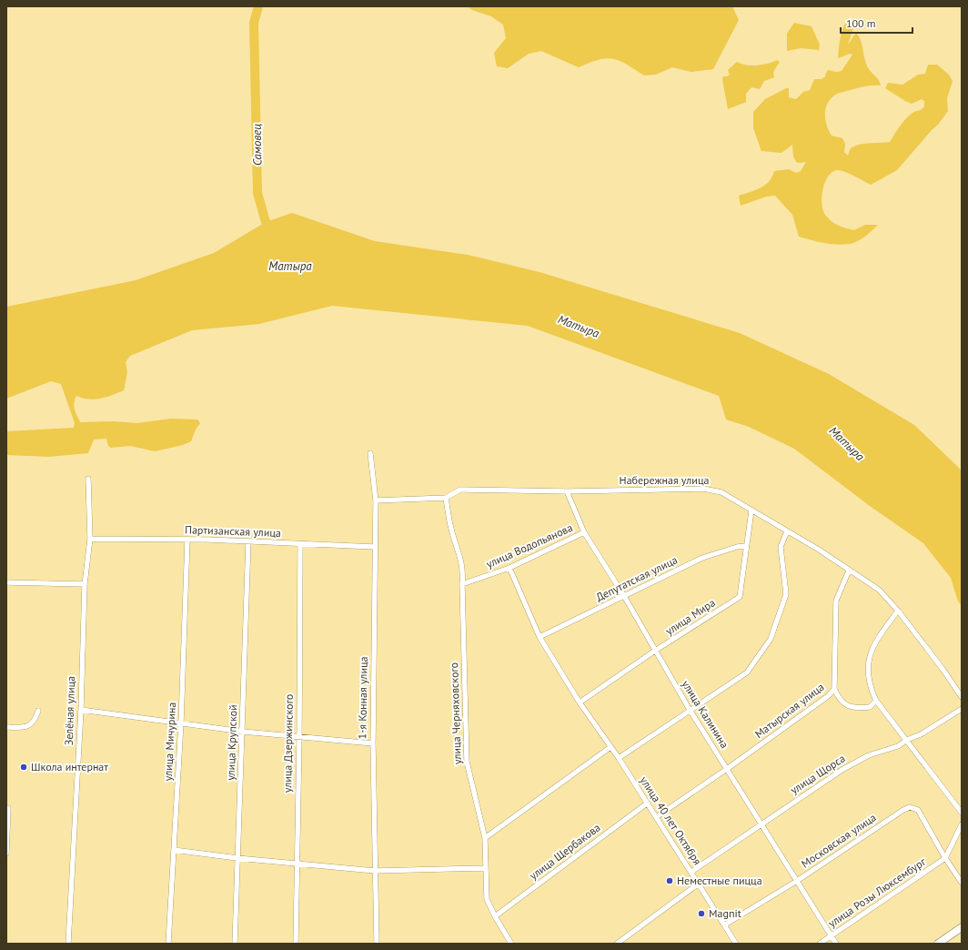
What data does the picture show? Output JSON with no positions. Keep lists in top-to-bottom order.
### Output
{
  "streets": {
    "street": [
      "Набережная улица",
      "Партизанская улица",
      "улица Водопьянова",
      "Депутатская улица",
      "улица Мира",
      "1-я Конная улица",
      "Зелёная улица",
      "Матырская улица",
      "улица Черняховского",
      "улица Калинина",
      "улица Мичурина",
      "улица Крупской",
      "улица Дзержинского",
      "улица Щорса",
      "улица 40 лет Октября",
      "Московская улица",
      "улица Щербакова",
      "улица Розы Люксембург"
    ]
  },
  "crossings": [
    ["Набережная улица", "улица Мира"],
    ["Набережная улица", "1-я Конная улица"],
    ["Набережная улица", "Матырская улица"],
    ["Набережная улица", "улица Черняховского"],
    ["Набережная улица", "улица Калинина"],
    ["Партизанская улица", "1-я Конная улица"],
    ["Партизанская улица", "Зелёная улица"],
    ["Партизанская улица", "улица Мичурина"],
    ["Партизанская улица", "улица Крупской"],
    ["Партизанская улица", "улица Дзержинского"],
    ["улица Водопьянова", "улица Черняховского"],
    ["улица Водопьянова", "улица Калинина"],
    ["улица Водопьянова", "улица 40 лет Октября"],
    ["Депутатская улица", "улица Мира"],
    ["Депутатская улица", "улица Калинина"],
    ["Депутатская улица", "улица 40 лет Октября"],
    ["улица Мира", "улица Калинина"],
    ["улица Мира", "улица 40 лет Октября"],
    ["Матырская улица", "улица Калинина"],
    ["Матырская улица", "улица 40 лет Октября"],
    ["улица Черняховского", "улица Щербакова"],
    ["улица Калинина", "улица Щорса"],
    ["улица Калинина", "Московская улица"],
    ["улица Калинина", "улица Розы Люксембург"],
    ["улица Щорса", "улица 40 лет Октября"],
    ["улица 40 лет Октября", "Московская улица"],
    ["улица 40 лет Октября", "улица Щербакова"],
    ["Московская улица", "улица Розы Люксембург"]
  ],
  "water": ["Самовец", "Матыра"],
  "places": ["Школа интернат", "Неместные пицца", "Magnit"],
  "scale_bar": "100 m"
}
